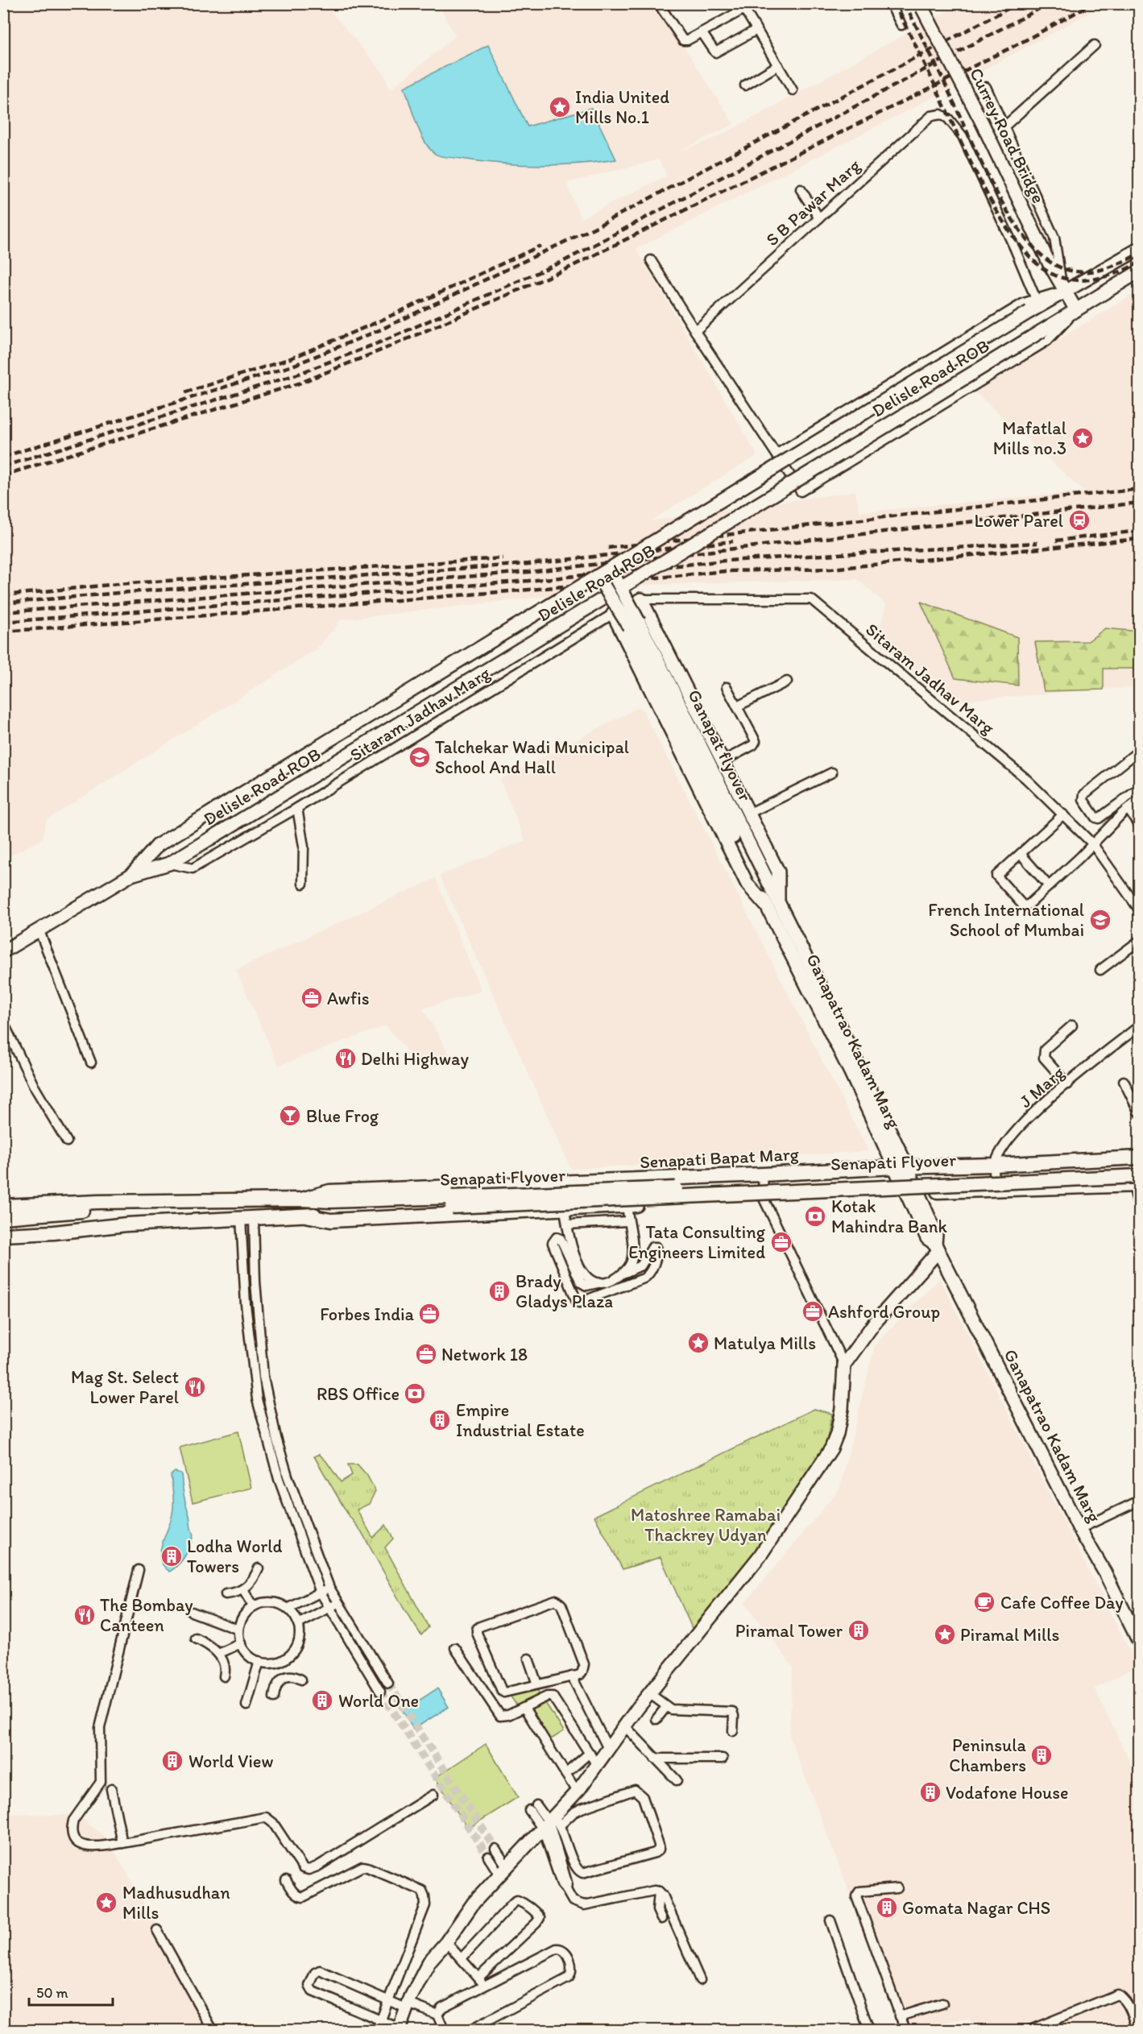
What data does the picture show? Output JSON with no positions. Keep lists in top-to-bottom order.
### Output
{
  "streets": {
    "main road": [
      "Currey Road Bridge",
      "Delisle Road ROB",
      "Ganapat flyover",
      "Ganapatrao Kadam Marg",
      "Senapati Bapat Marg",
      "Senapati Flyover"
    ],
    "street": ["S B Pawar Marg", "Sitaram Jadhav Marg", "J Marg"]
  },
  "crossings": [
    ["Currey Road Bridge", "Delisle Road ROB"],
    ["Delisle Road ROB", "Sitaram Jadhav Marg"],
    ["Ganapatrao Kadam Marg", "Senapati Bapat Marg"],
    ["J Marg", "Senapati Bapat Marg"],
    ["Senapati Bapat Marg", "Senapati Flyover"]
  ],
  "parks": ["Matoshree Ramabai Thackrey Udyan"],
  "places": {
    "place": [
      "India United Mills No.1",
      "Mafatlal Mills no.3",
      "Matulya Mills",
      "Piramal Mills",
      "Madhusudhan Mills"
    ],
    "station": ["Lower Parel"],
    "school or university": ["Talchekar Wadi Municipal School And Hall", "French International School of Mumbai"],
    "office": [
      "Awfis",
      "Tata Consulting Engineers Limited",
      "Ashford Group",
      "Forbes India",
      "Network 18"
    ],
    "restaurant": ["Delhi Highway", "Mag St. Select Lower Parel", "The Bombay Canteen"],
    "bar": ["Blue Frog"],
    "bank": ["Kotak Mahindra Bank", "RBS Office"],
    "building": [
      "Brady Gladys Plaza",
      "Empire Industrial Estate",
      "Lodha World Towers",
      "Piramal Tower",
      "World One",
      "Peninsula Chambers",
      "World View",
      "Vodafone House",
      "Gomata Nagar CHS"
    ],
    "cafe": ["Cafe Coffee Day"]
  },
  "scale_bar": "50 m"
}
